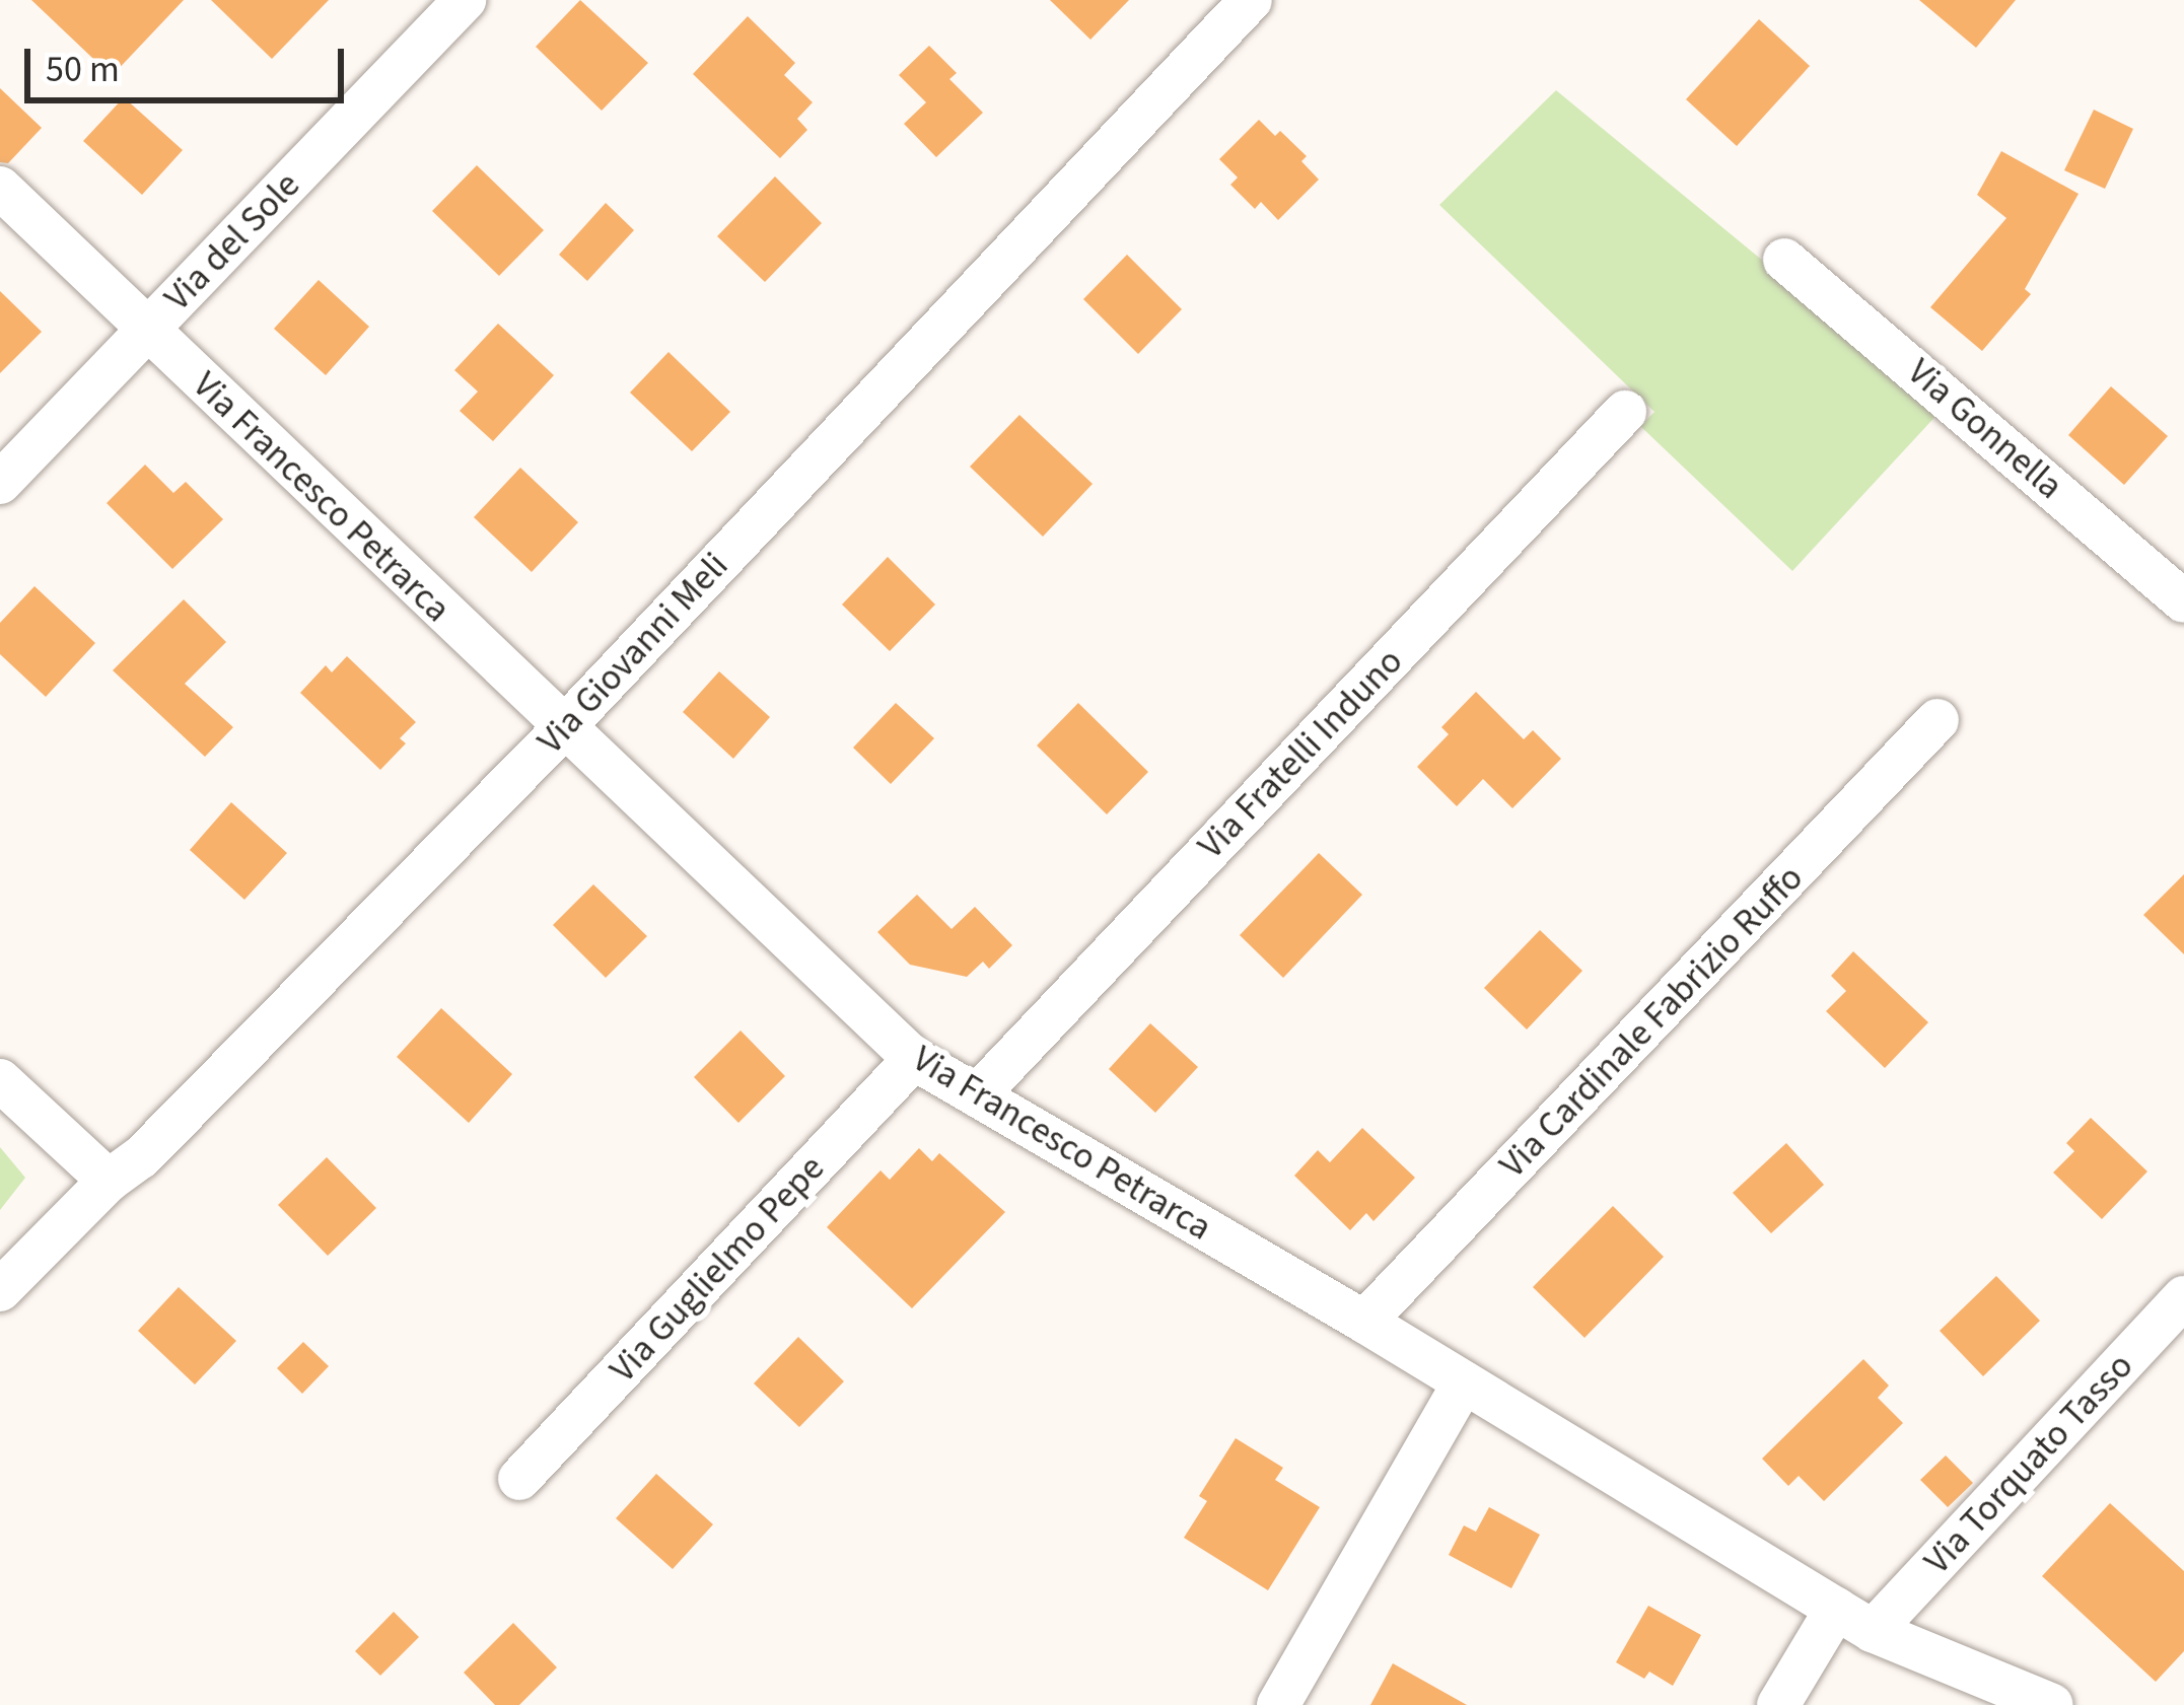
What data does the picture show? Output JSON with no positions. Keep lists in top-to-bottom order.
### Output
{
  "streets": {
    "street": [
      "Via del Sole",
      "Via Gonnella",
      "Via Francesco Petrarca",
      "Via Giovanni Meli",
      "Via Fratelli Induno",
      "Via Cardinale Fabrizio Ruffo",
      "Via Guglielmo Pepe",
      "Via Torquato Tasso"
    ]
  },
  "crossings": [
    ["Via del Sole", "Via Francesco Petrarca"],
    ["Via Francesco Petrarca", "Via Giovanni Meli"],
    ["Via Francesco Petrarca", "Via Fratelli Induno"],
    ["Via Francesco Petrarca", "Via Cardinale Fabrizio Ruffo"],
    ["Via Francesco Petrarca", "Via Guglielmo Pepe"],
    ["Via Francesco Petrarca", "Via Torquato Tasso"]
  ],
  "scale_bar": "50 m"
}
